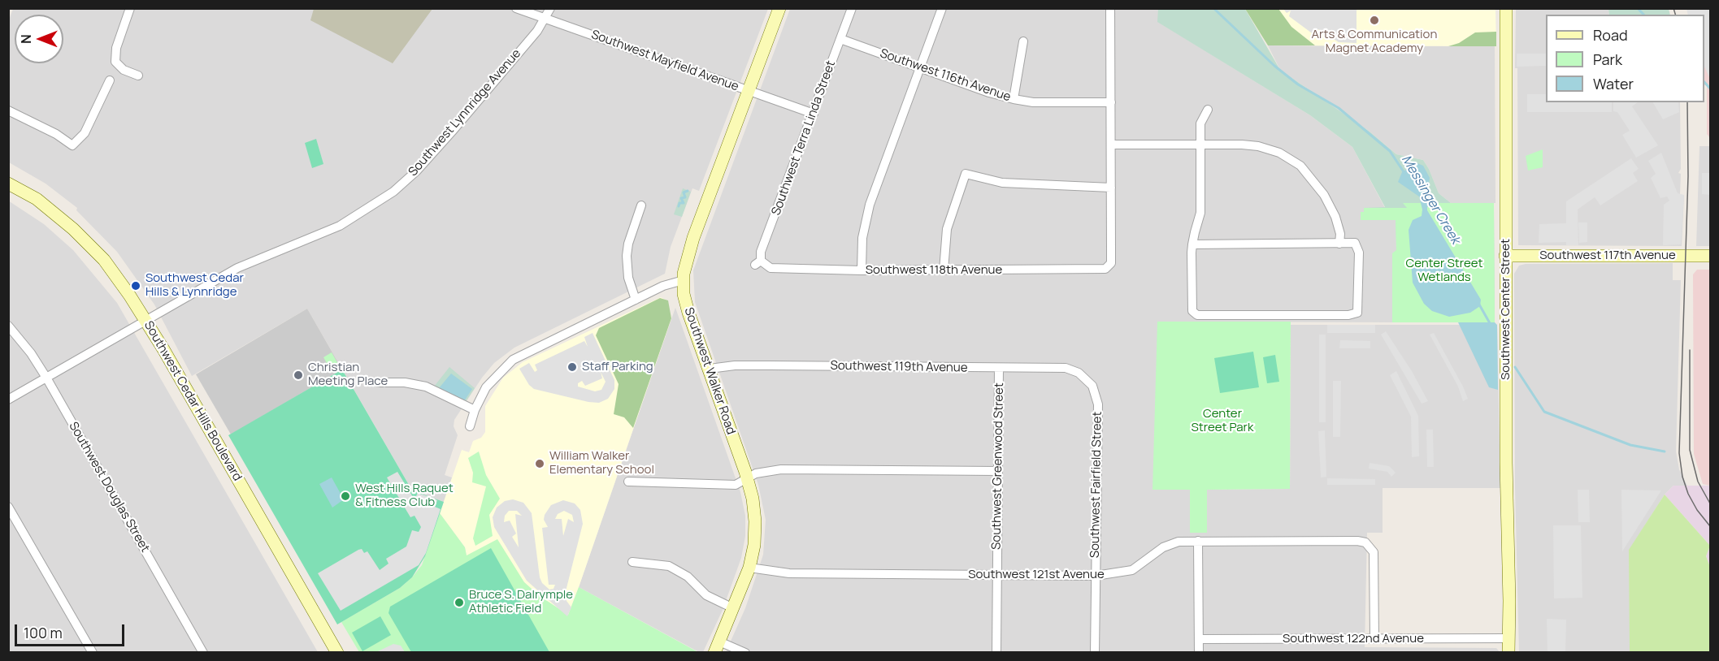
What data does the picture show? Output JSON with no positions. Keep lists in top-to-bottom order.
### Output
{
  "streets": {
    "main road": [
      "Southwest 117th Avenue",
      "Southwest Center Street",
      "Southwest Walker Road",
      "Southwest Cedar Hills Boulevard"
    ],
    "street": [
      "Southwest Mayfield Avenue",
      "Southwest 116th Avenue",
      "Southwest Lynnridge Avenue",
      "Southwest Terra Linda Street",
      "Southwest 118th Avenue",
      "Southwest 119th Avenue",
      "Southwest Greenwood Street",
      "Southwest Fairfield Street",
      "Southwest Douglas Street",
      "Southwest 121st Avenue",
      "Southwest 122nd Avenue"
    ]
  },
  "crossings": [
    ["Southwest Mayfield Avenue", "Southwest Lynnridge Avenue"],
    ["Southwest Mayfield Avenue", "Southwest Terra Linda Street"],
    ["Southwest Mayfield Avenue", "Southwest Walker Road"],
    ["Southwest 116th Avenue", "Southwest Terra Linda Street"],
    ["Southwest Lynnridge Avenue", "Southwest Cedar Hills Boulevard"],
    ["Southwest Lynnridge Avenue", "Southwest Douglas Street"],
    ["Southwest Terra Linda Street", "Southwest 118th Avenue"],
    ["Southwest 117th Avenue", "Southwest Center Street"],
    ["Southwest Center Street", "Southwest 122nd Avenue"],
    ["Southwest 119th Avenue", "Southwest Walker Road"],
    ["Southwest 119th Avenue", "Southwest Greenwood Street"],
    ["Southwest 119th Avenue", "Southwest Fairfield Street"],
    ["Southwest Walker Road", "Southwest 121st Avenue"],
    ["Southwest Greenwood Street", "Southwest 121st Avenue"],
    ["Southwest Fairfield Street", "Southwest 121st Avenue"],
    ["Southwest 121st Avenue", "Southwest 122nd Avenue"]
  ],
  "water": ["Messinger Creek"],
  "parks": ["Center Street Wetlands", "Center Street Park"],
  "places": [
    "Arts & Communication Magnet Academy",
    "Southwest Cedar Hills & Lynnridge",
    "Staff Parking",
    "Christian Meeting Place",
    "William Walker Elementary School",
    "West Hills Raquet & Fitness Club",
    "Bruce S. DaIrymple Athletic Field"
  ],
  "legend": ["Road", "Park", "Water"],
  "scale_bar": "100 m",
  "north": "left"
}
